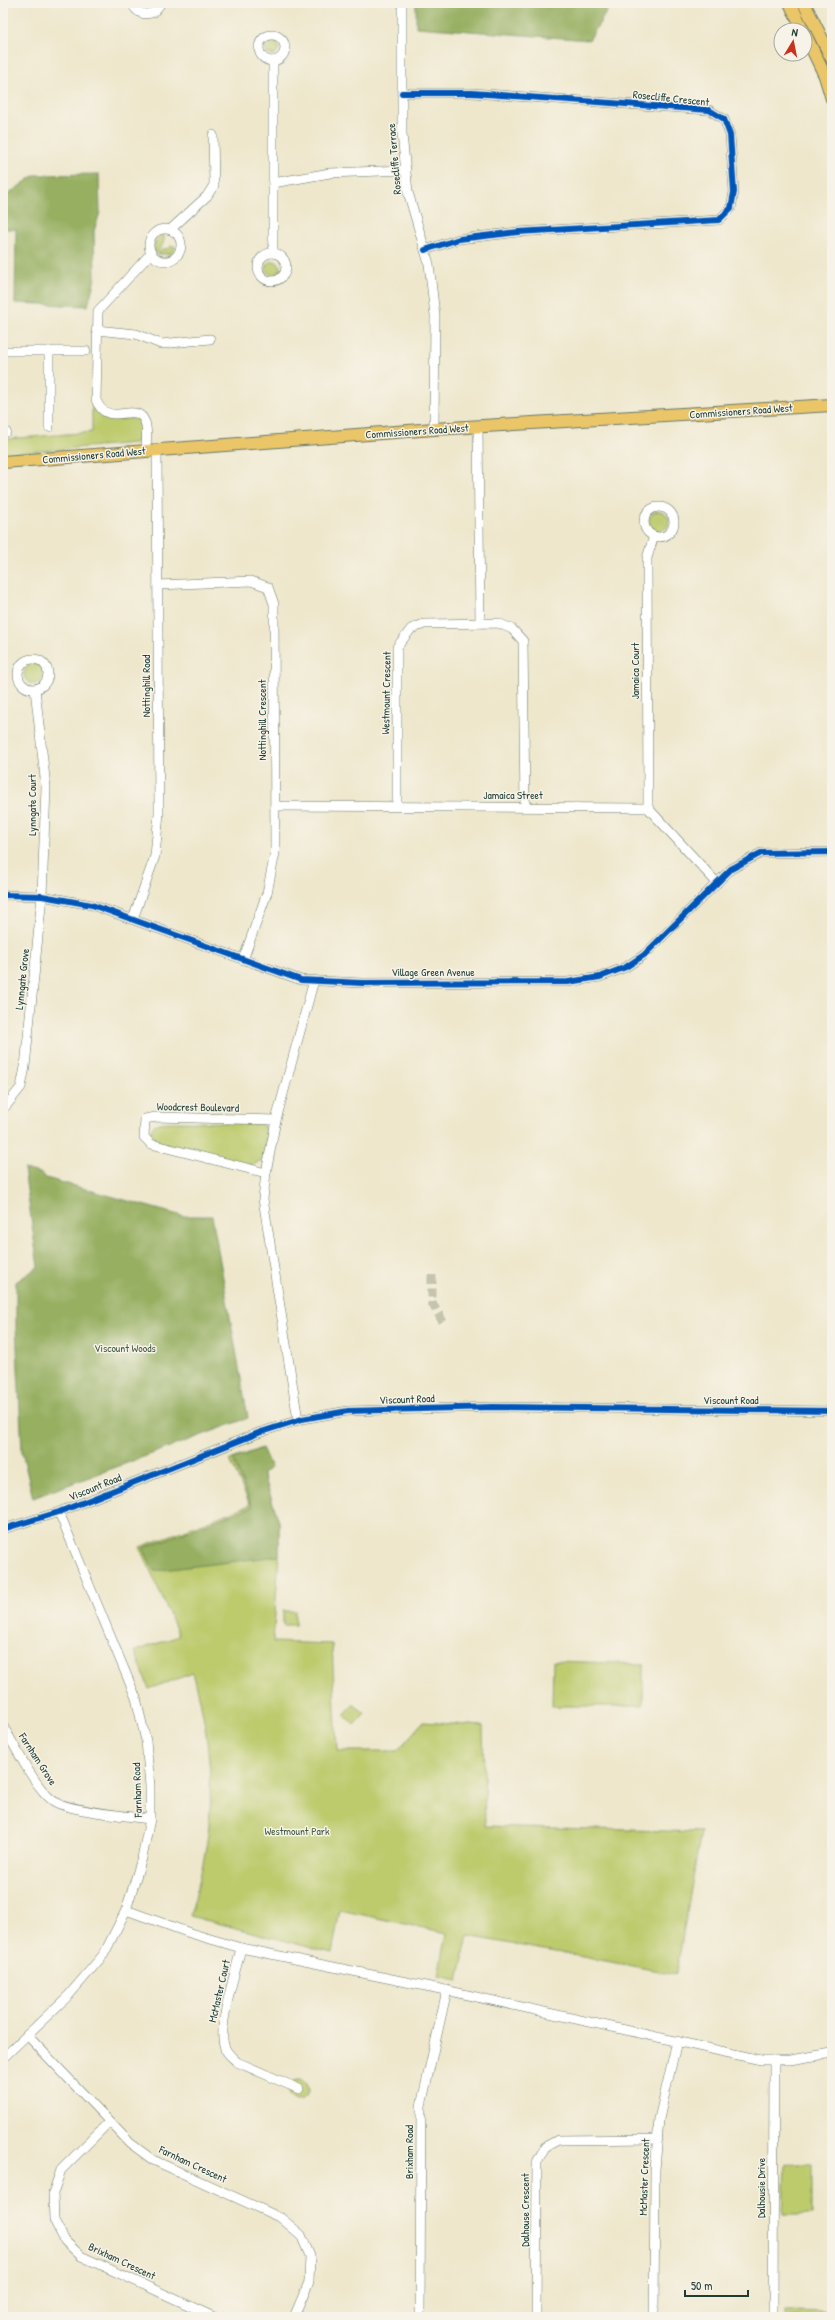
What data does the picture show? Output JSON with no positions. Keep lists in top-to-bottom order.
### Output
{
  "streets": {
    "main road": ["Commissioners Road West"],
    "street": [
      "Rosecliffe Crescent",
      "Rosecliffe Terrace",
      "Jamaica Court",
      "Nottinghill Road",
      "Westmount Crescent",
      "Nottinghill Crescent",
      "Jamaica Street",
      "Lynngate Court",
      "Village Green Avenue",
      "Lynngate Grove",
      "Woodcrest Boulevard",
      "Viscount Road",
      "Farnham Grove",
      "Farnham Road",
      "McMaster Court",
      "Brixham Road",
      "Farnham Crescent",
      "McMaster Crescent",
      "Dalhousie Drive",
      "Dalhouse Crescent",
      "Brixham Crescent"
    ]
  },
  "crossings": [
    ["Rosecliffe Crescent", "Rosecliffe Terrace"],
    ["Rosecliffe Terrace", "Commissioners Road West"],
    ["Commissioners Road West", "Nottinghill Road"],
    ["Jamaica Court", "Jamaica Street"],
    ["Nottinghill Road", "Nottinghill Crescent"],
    ["Nottinghill Road", "Village Green Avenue"],
    ["Westmount Crescent", "Jamaica Street"],
    ["Nottinghill Crescent", "Jamaica Street"],
    ["Nottinghill Crescent", "Village Green Avenue"],
    ["Lynngate Court", "Village Green Avenue"],
    ["Lynngate Court", "Lynngate Grove"],
    ["Village Green Avenue", "Lynngate Grove"],
    ["Viscount Road", "Farnham Road"],
    ["Farnham Grove", "Farnham Road"],
    ["Farnham Road", "Farnham Crescent"],
    ["Farnham Crescent", "Brixham Crescent"],
    ["McMaster Crescent", "Dalhouse Crescent"]
  ],
  "parks": ["Viscount Woods", "Westmount Park"],
  "scale_bar": "50 m",
  "north": "top"
}
